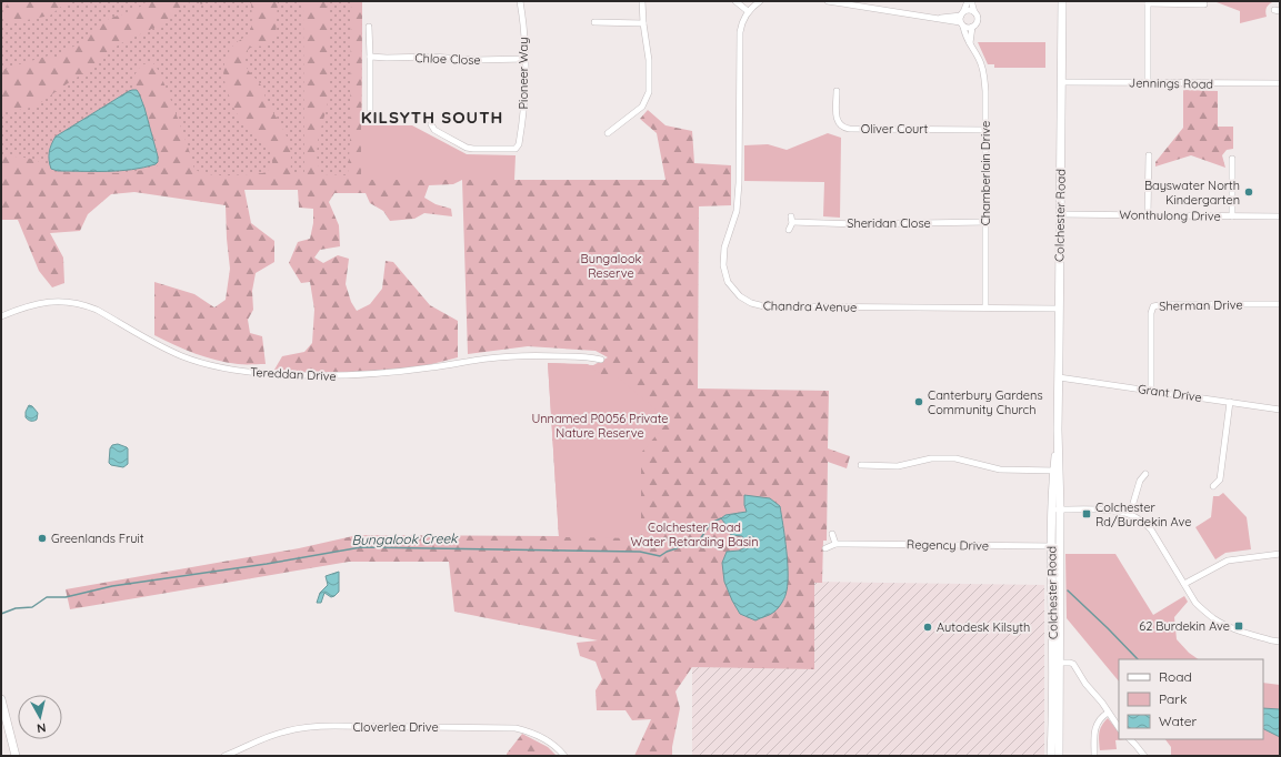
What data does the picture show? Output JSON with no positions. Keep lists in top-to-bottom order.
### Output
{
  "streets": {
    "main road": ["Colchester Road"],
    "street": [
      "Chloe Close",
      "Pioneer Way",
      "Jennings Road",
      "Oliver Court",
      "Chamberlain Drive",
      "Wonthulong Drive",
      "Sheridan Close",
      "Sherman Drive",
      "Chandra Avenue",
      "Tereddan Drive",
      "Grant Drive",
      "Regency Drive",
      "Cloverlea Drive"
    ]
  },
  "crossings": [
    ["Chloe Close", "Pioneer Way"],
    ["Jennings Road", "Colchester Road"],
    ["Oliver Court", "Chamberlain Drive"],
    ["Chamberlain Drive", "Sheridan Close"],
    ["Chamberlain Drive", "Chandra Avenue"],
    ["Colchester Road", "Wonthulong Drive"],
    ["Colchester Road", "Chandra Avenue"],
    ["Colchester Road", "Grant Drive"],
    ["Colchester Road", "Regency Drive"],
    ["Sherman Drive", "Grant Drive"]
  ],
  "districts": ["KILSYTH SOUTH"],
  "water": ["Bungalook Creek"],
  "parks": ["Bungalook Reserve", "Unnamed P0056 Private Nature Reserve", "Colchester Road Water Retarding Basin"],
  "places": {
    "other": [
      "Bayswater North Kindergarten",
      "Canterbury Gardens Community Church",
      "Greenlands Fruit",
      "Autodesk Kilsyth"
    ],
    "transit": ["Colchester Rd/Burdekin Ave", "62 Burdekin Ave"]
  },
  "legend": ["Road", "Park", "Water"],
  "north": "bottom"
}
